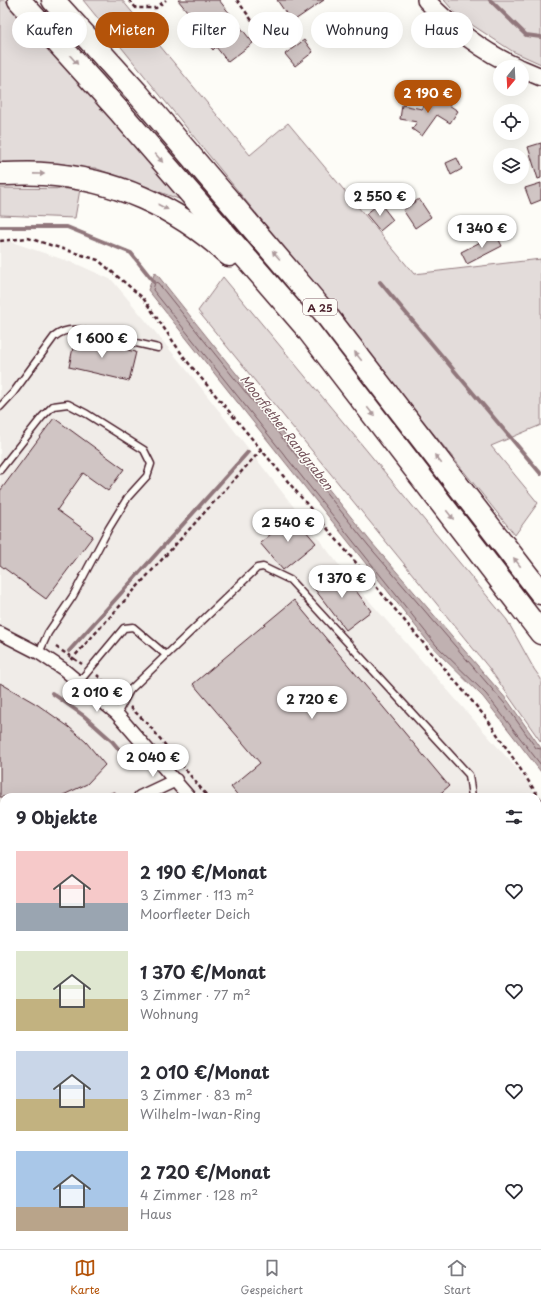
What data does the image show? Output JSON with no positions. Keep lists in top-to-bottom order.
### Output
{
  "streets": {
    "highway": ["A 25"]
  },
  "water": ["Moorflether Randgraben"],
  "north": "bottom",
  "page": {
    "chip": [
      "Kaufen",
      "Mieten",
      "Filter",
      "Neu",
      "Wohnung",
      "Haus"
    ],
    "price": [
      "2 190 €",
      "2 550 €",
      "1 340 €",
      "1 600 €",
      "2 540 €",
      "1 370 €",
      "2 010 €",
      "2 720 €",
      "2 040 €"
    ],
    "heading": "9 Objekte",
    "list": [
      {
        "name": "2 190 €/Monat",
        "note": "3 Zimmer · 113 m² · Moorfleeter Deich"
      },
      {
        "name": "1 370 €/Monat",
        "note": "3 Zimmer · 77 m² · Wohnung"
      },
      {
        "name": "2 010 €/Monat",
        "note": "3 Zimmer · 83 m² · Wilhelm-Iwan-Ring"
      },
      {
        "name": "2 720 €/Monat",
        "note": "4 Zimmer · 128 m² · Haus"
      }
    ],
    "tabs": ["Karte", "Gespeichert", "Start"]
  }
}
